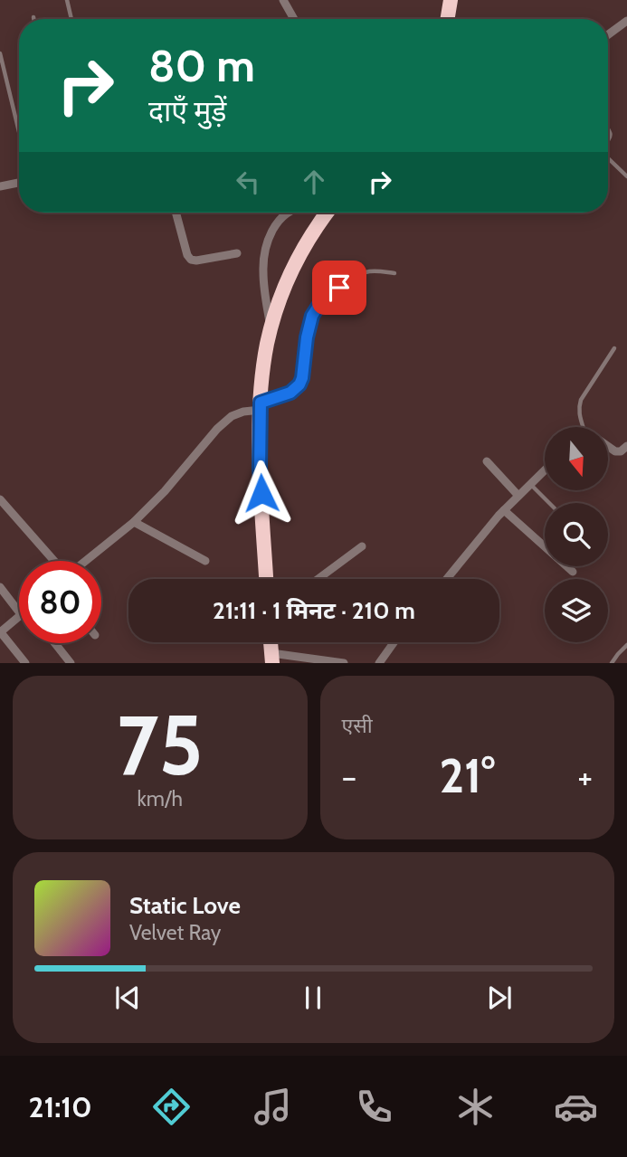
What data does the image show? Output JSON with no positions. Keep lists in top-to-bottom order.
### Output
{
  "north": "bottom",
  "page": {
    "turn": ["80 m", "दाएँ मुड़ें"],
    "limit": "80",
    "trip": "21:11 · 1 मिनट · 210 m",
    "tile": [
      ["75", "km/h"],
      "एसी"
    ],
    "heat": ["−", "21°", "+"],
    "song": ["Static Love", "Velvet Ray"],
    "tabs": "21:10"
  }
}
